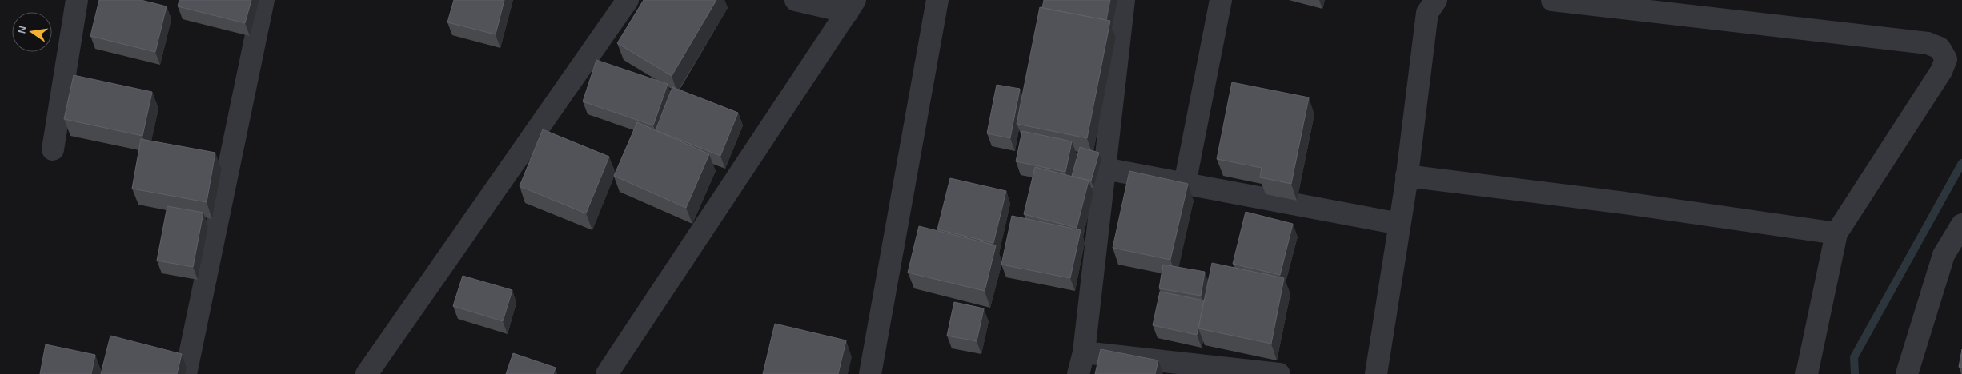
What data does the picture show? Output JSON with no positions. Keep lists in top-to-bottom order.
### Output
{
  "north": "left"
}
